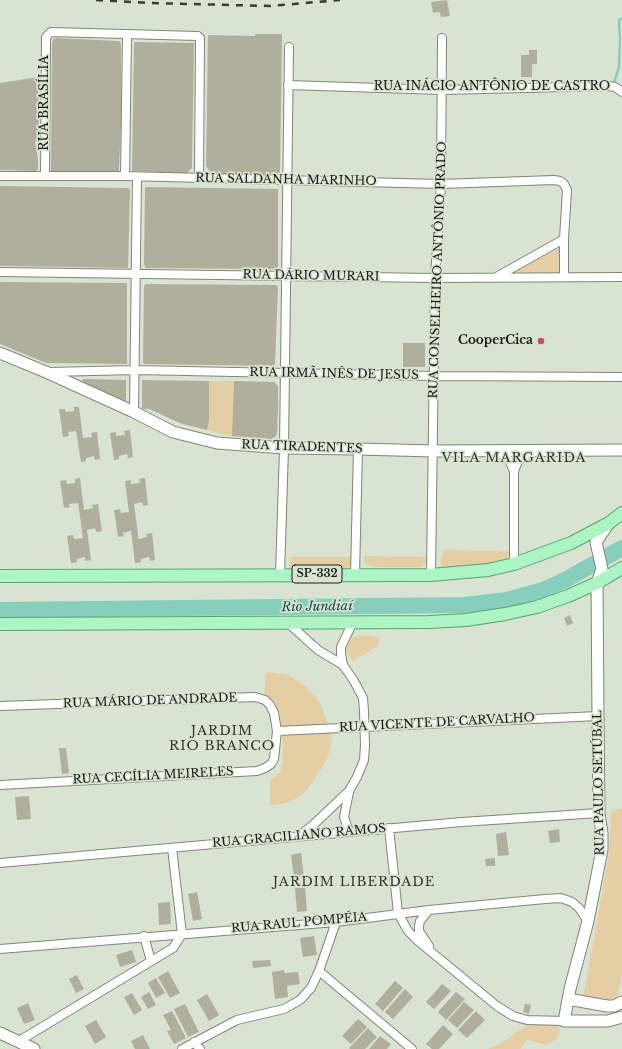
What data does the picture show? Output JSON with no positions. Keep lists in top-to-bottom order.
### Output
{
  "streets": {
    "main road": ["SP-332"],
    "street": [
      "RUA INÁCIO ANTÔNIO DE CASTRO",
      "RUA BRASÍLIA",
      "RUA SALDANHA MARINHO",
      "RUA CONSELHEIRO ANTÔNIO PRADO",
      "RUA DÁRIO MURARI",
      "RUA IRMÃ INÊS DE JESUS",
      "RUA TIRADENTES",
      "RUA MÁRIO DE ANDRADE",
      "RUA VICENTE DE CARVALHO",
      "RUA CECÍLIA MEIRELES",
      "RUA PAULO SETÚBAL",
      "RUA GRACILIANO RAMOS",
      "RUA RAUL POMPÉIA"
    ]
  },
  "crossings": [
    ["RUA INÁCIO ANTÔNIO DE CASTRO", "RUA CONSELHEIRO ANTÔNIO PRADO"],
    ["RUA BRASÍLIA", "RUA SALDANHA MARINHO"],
    ["RUA SALDANHA MARINHO", "RUA CONSELHEIRO ANTÔNIO PRADO"],
    ["RUA CONSELHEIRO ANTÔNIO PRADO", "RUA DÁRIO MURARI"],
    ["RUA CONSELHEIRO ANTÔNIO PRADO", "RUA IRMÃ INÊS DE JESUS"],
    ["RUA CONSELHEIRO ANTÔNIO PRADO", "RUA TIRADENTES"],
    ["RUA CONSELHEIRO ANTÔNIO PRADO", "SP-332"],
    ["RUA IRMÃ INÊS DE JESUS", "RUA TIRADENTES"],
    ["RUA MÁRIO DE ANDRADE", "RUA VICENTE DE CARVALHO"],
    ["RUA MÁRIO DE ANDRADE", "RUA CECÍLIA MEIRELES"],
    ["RUA VICENTE DE CARVALHO", "RUA CECÍLIA MEIRELES"],
    ["RUA VICENTE DE CARVALHO", "RUA PAULO SETÚBAL"],
    ["RUA PAULO SETÚBAL", "RUA GRACILIANO RAMOS"],
    ["RUA PAULO SETÚBAL", "RUA RAUL POMPÉIA"]
  ],
  "districts": ["VILA MARGARIDA", "JARDIM RIO BRANCO", "JARDIM LIBERDADE"],
  "water": ["Rio Jundiaí"],
  "places": ["CooperCica"]
}
